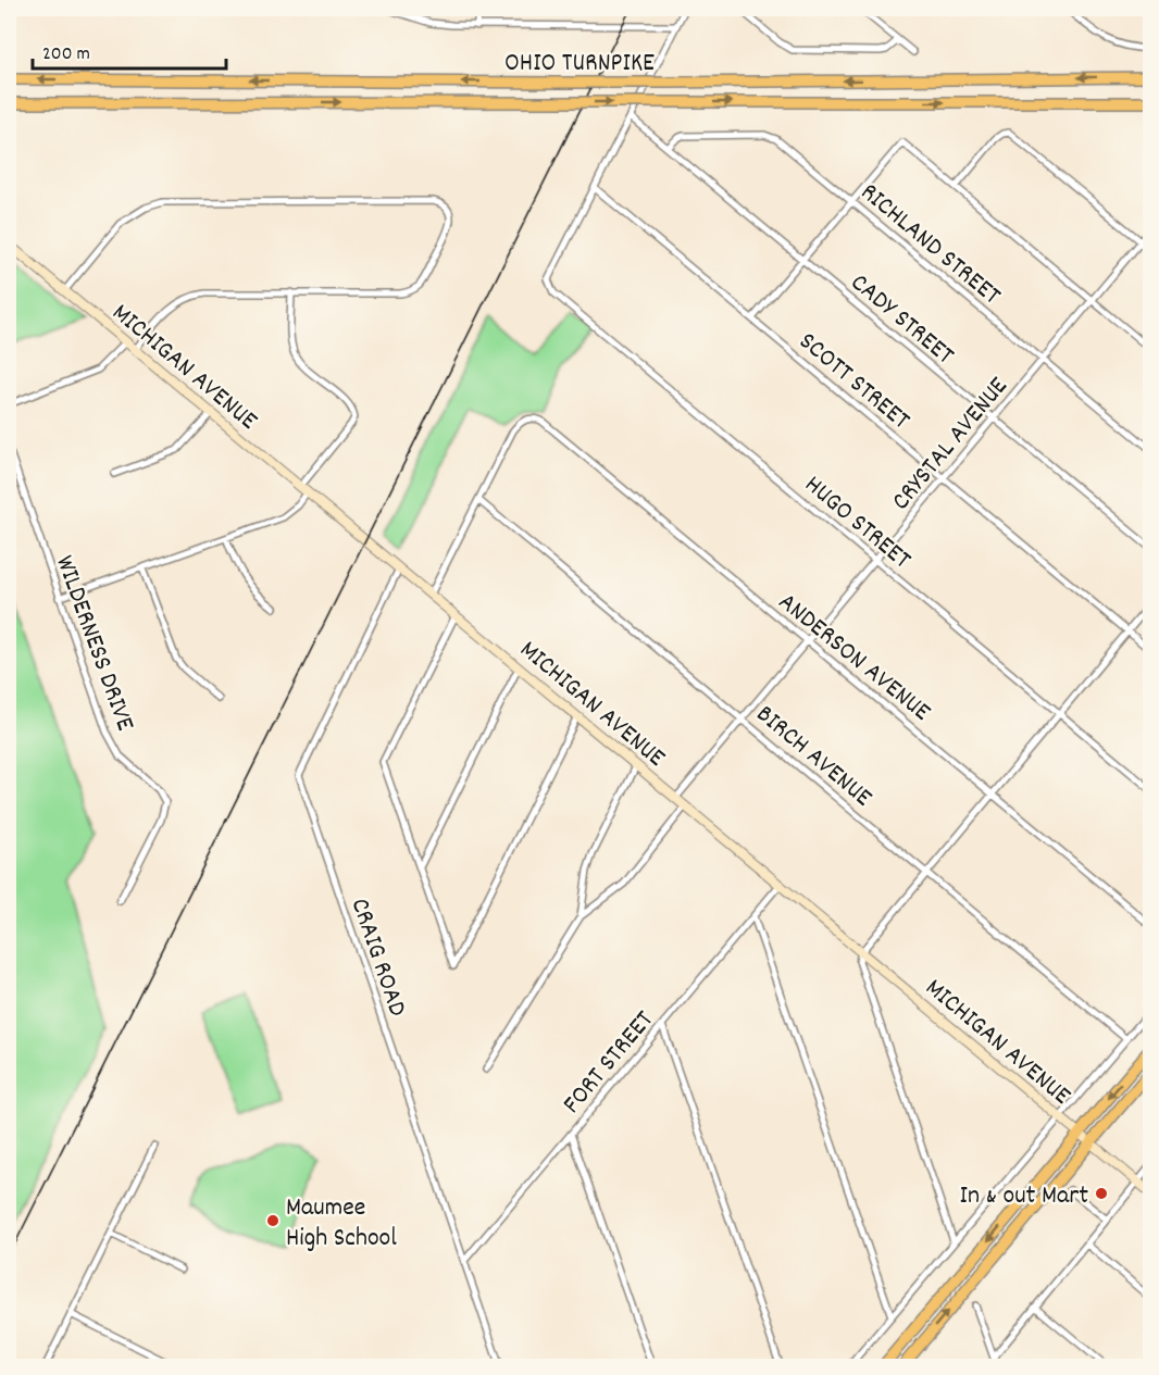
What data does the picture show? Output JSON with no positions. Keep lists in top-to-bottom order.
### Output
{
  "streets": {
    "highway": ["OHIO TURNPIKE"],
    "street": [
      "RICHLAND STREET",
      "CADY STREET",
      "MICHIGAN AVENUE",
      "SCOTT STREET",
      "CRYSTAL AVENUE",
      "HUGO STREET",
      "WILDERNESS DRIVE",
      "ANDERSON AVENUE",
      "BIRCH AVENUE",
      "CRAIG ROAD",
      "FORT STREET"
    ]
  },
  "crossings": [
    ["RICHLAND STREET", "CADY STREET"],
    ["RICHLAND STREET", "CRYSTAL AVENUE"],
    ["CADY STREET", "CRYSTAL AVENUE"],
    ["MICHIGAN AVENUE", "CRYSTAL AVENUE"],
    ["MICHIGAN AVENUE", "CRAIG ROAD"],
    ["MICHIGAN AVENUE", "FORT STREET"],
    ["SCOTT STREET", "CRYSTAL AVENUE"],
    ["SCOTT STREET", "HUGO STREET"],
    ["CRYSTAL AVENUE", "HUGO STREET"],
    ["CRYSTAL AVENUE", "ANDERSON AVENUE"],
    ["CRYSTAL AVENUE", "BIRCH AVENUE"],
    ["ANDERSON AVENUE", "BIRCH AVENUE"],
    ["CRAIG ROAD", "FORT STREET"]
  ],
  "places": ["In & out Mart", "Maumee High School"],
  "scale_bar": "200 m"
}
